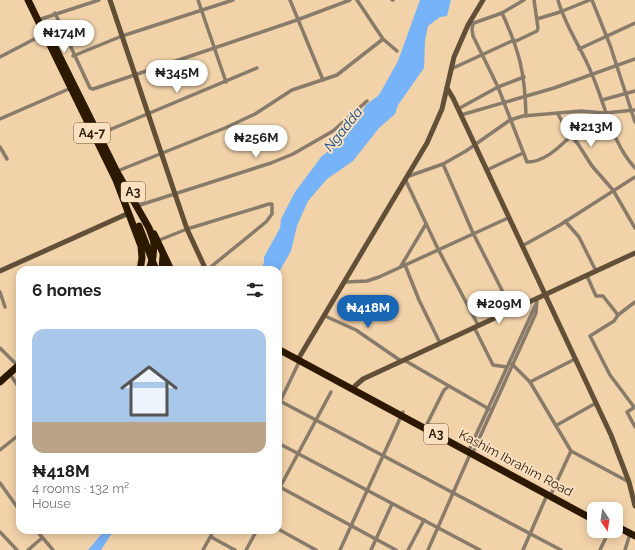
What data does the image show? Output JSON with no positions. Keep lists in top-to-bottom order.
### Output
{
  "streets": {
    "highway": ["A4-7", "A3", "Kashim Ibrahim Road"]
  },
  "crossings": [
    ["A4-7", "A3"]
  ],
  "water": ["Ngadda"],
  "north": "bottom",
  "page": {
    "price": [
      "₦174M",
      "₦345M",
      "₦213M",
      "₦256M",
      "₦209M",
      "₦418M"
    ],
    "heading": "6 homes",
    "list": [
      {
        "name": "₦418M",
        "note": "4 rooms · 132 m² · House"
      }
    ]
  }
}
